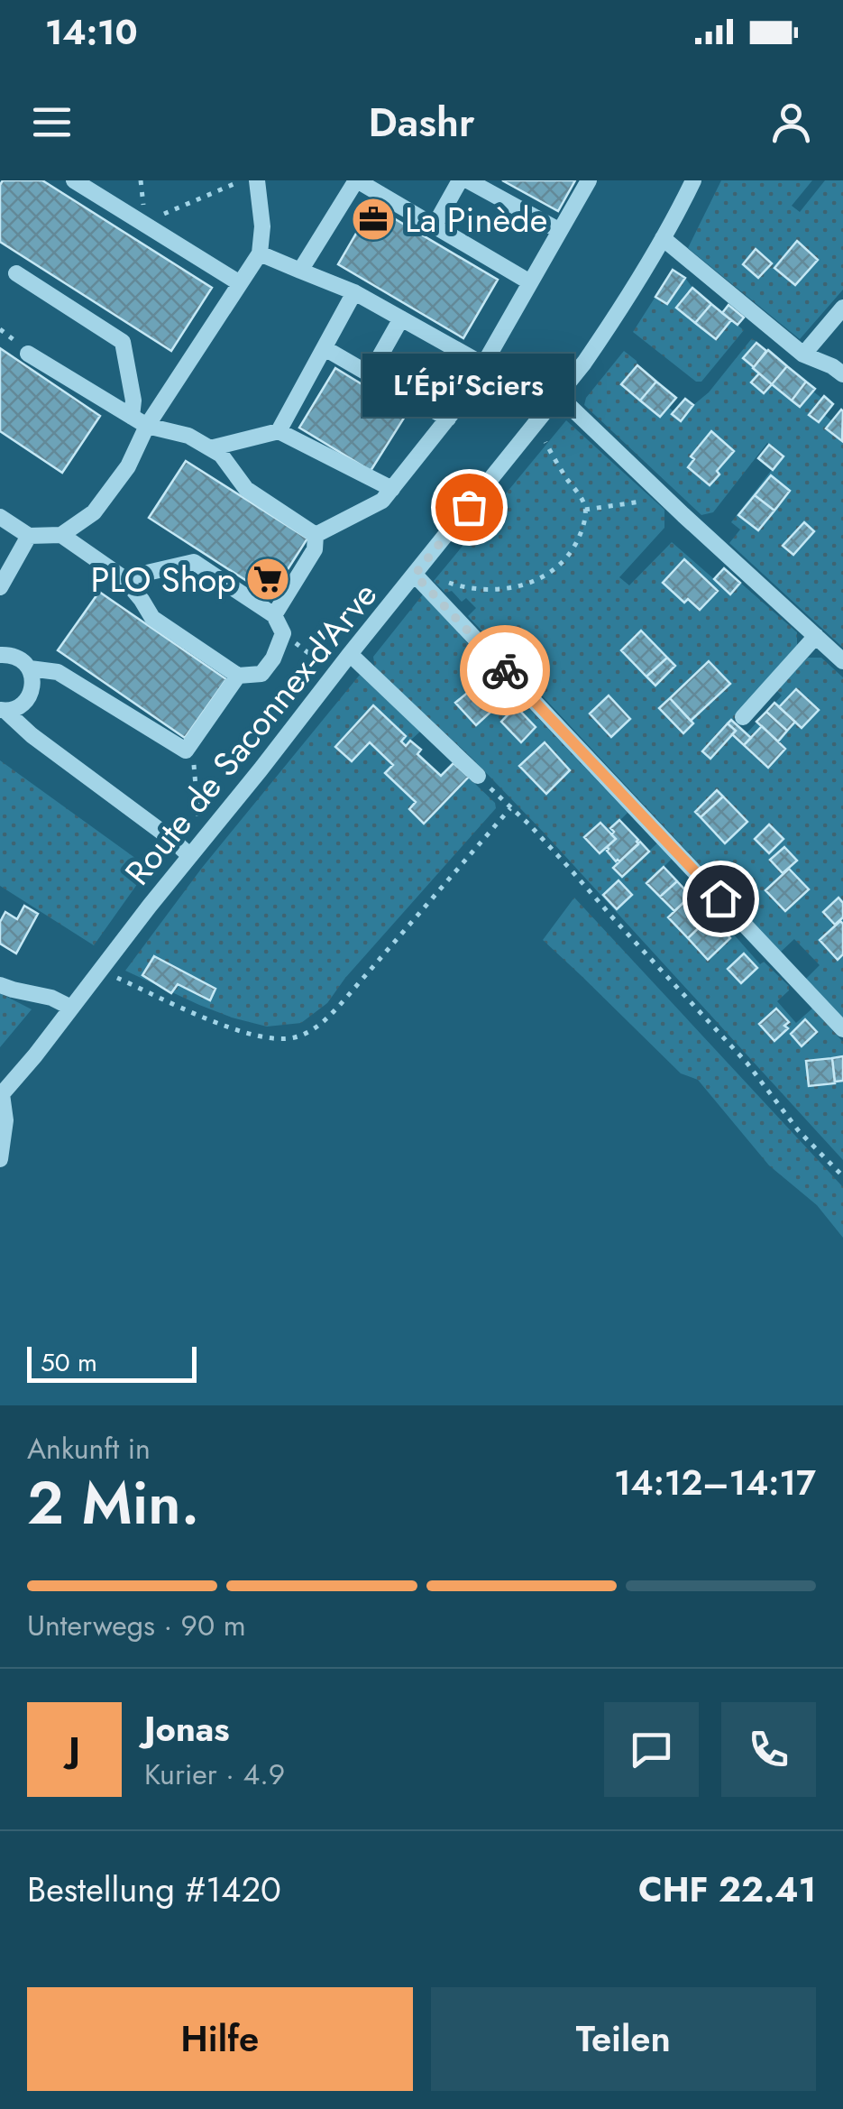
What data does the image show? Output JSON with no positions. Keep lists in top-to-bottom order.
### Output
{
  "streets": {
    "street": ["Route de Saconnex-d'Arve"]
  },
  "places": {
    "office": ["La Pinède"],
    "other": ["L'Épi'Sciers"],
    "supermarket": ["PLO Shop"]
  },
  "scale_bar": "50 m",
  "page": {
    "status": "14:10",
    "header": "Dashr",
    "bubble": "L'Épi'Sciers",
    "scale": "50 m",
    "heading": ["2 Min.", "Ankunft in", "14:12–14:17"],
    "panel": [
      "Jonas",
      "Kurier · 4.9",
      "Bestellung #1420",
      "CHF 22.41"
    ],
    "bar": "Unterwegs · 90 m",
    "round": "J",
    "buttons": ["Hilfe", "Teilen"]
  }
}
